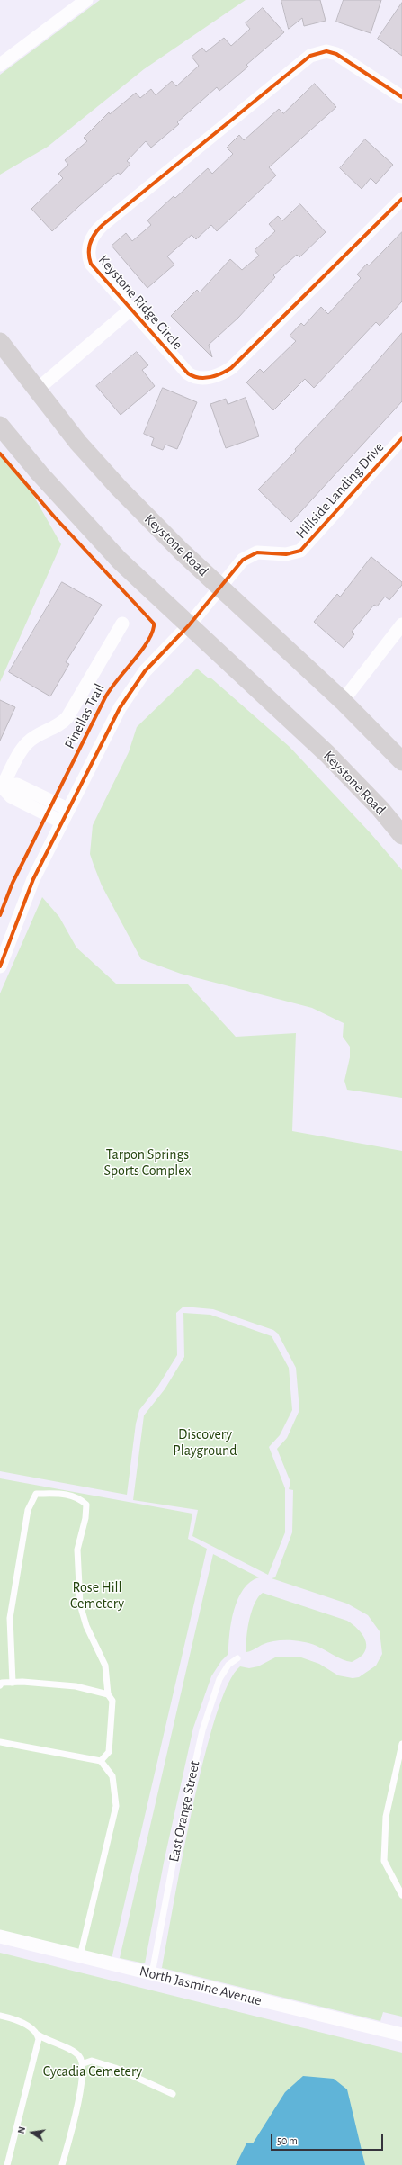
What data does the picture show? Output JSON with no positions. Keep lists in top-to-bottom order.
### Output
{
  "streets": {
    "main road": ["Keystone Road"],
    "street": ["Keystone Ridge Circle", "Hillside Landing Drive", "North Jasmine Avenue"],
    "lane": ["East Orange Street"],
    "cycle path": ["Pinellas Trail"]
  },
  "crossings": [
    ["Keystone Ridge Circle", "Keystone Road"],
    ["Hillside Landing Drive", "Keystone Road"],
    ["East Orange Street", "North Jasmine Avenue"]
  ],
  "parks": [
    "Tarpon Springs Sports Complex",
    "Discovery Playground",
    "Rose Hill Cemetery",
    "Cycadia Cemetery"
  ],
  "scale_bar": "50 m",
  "north": "left"
}
